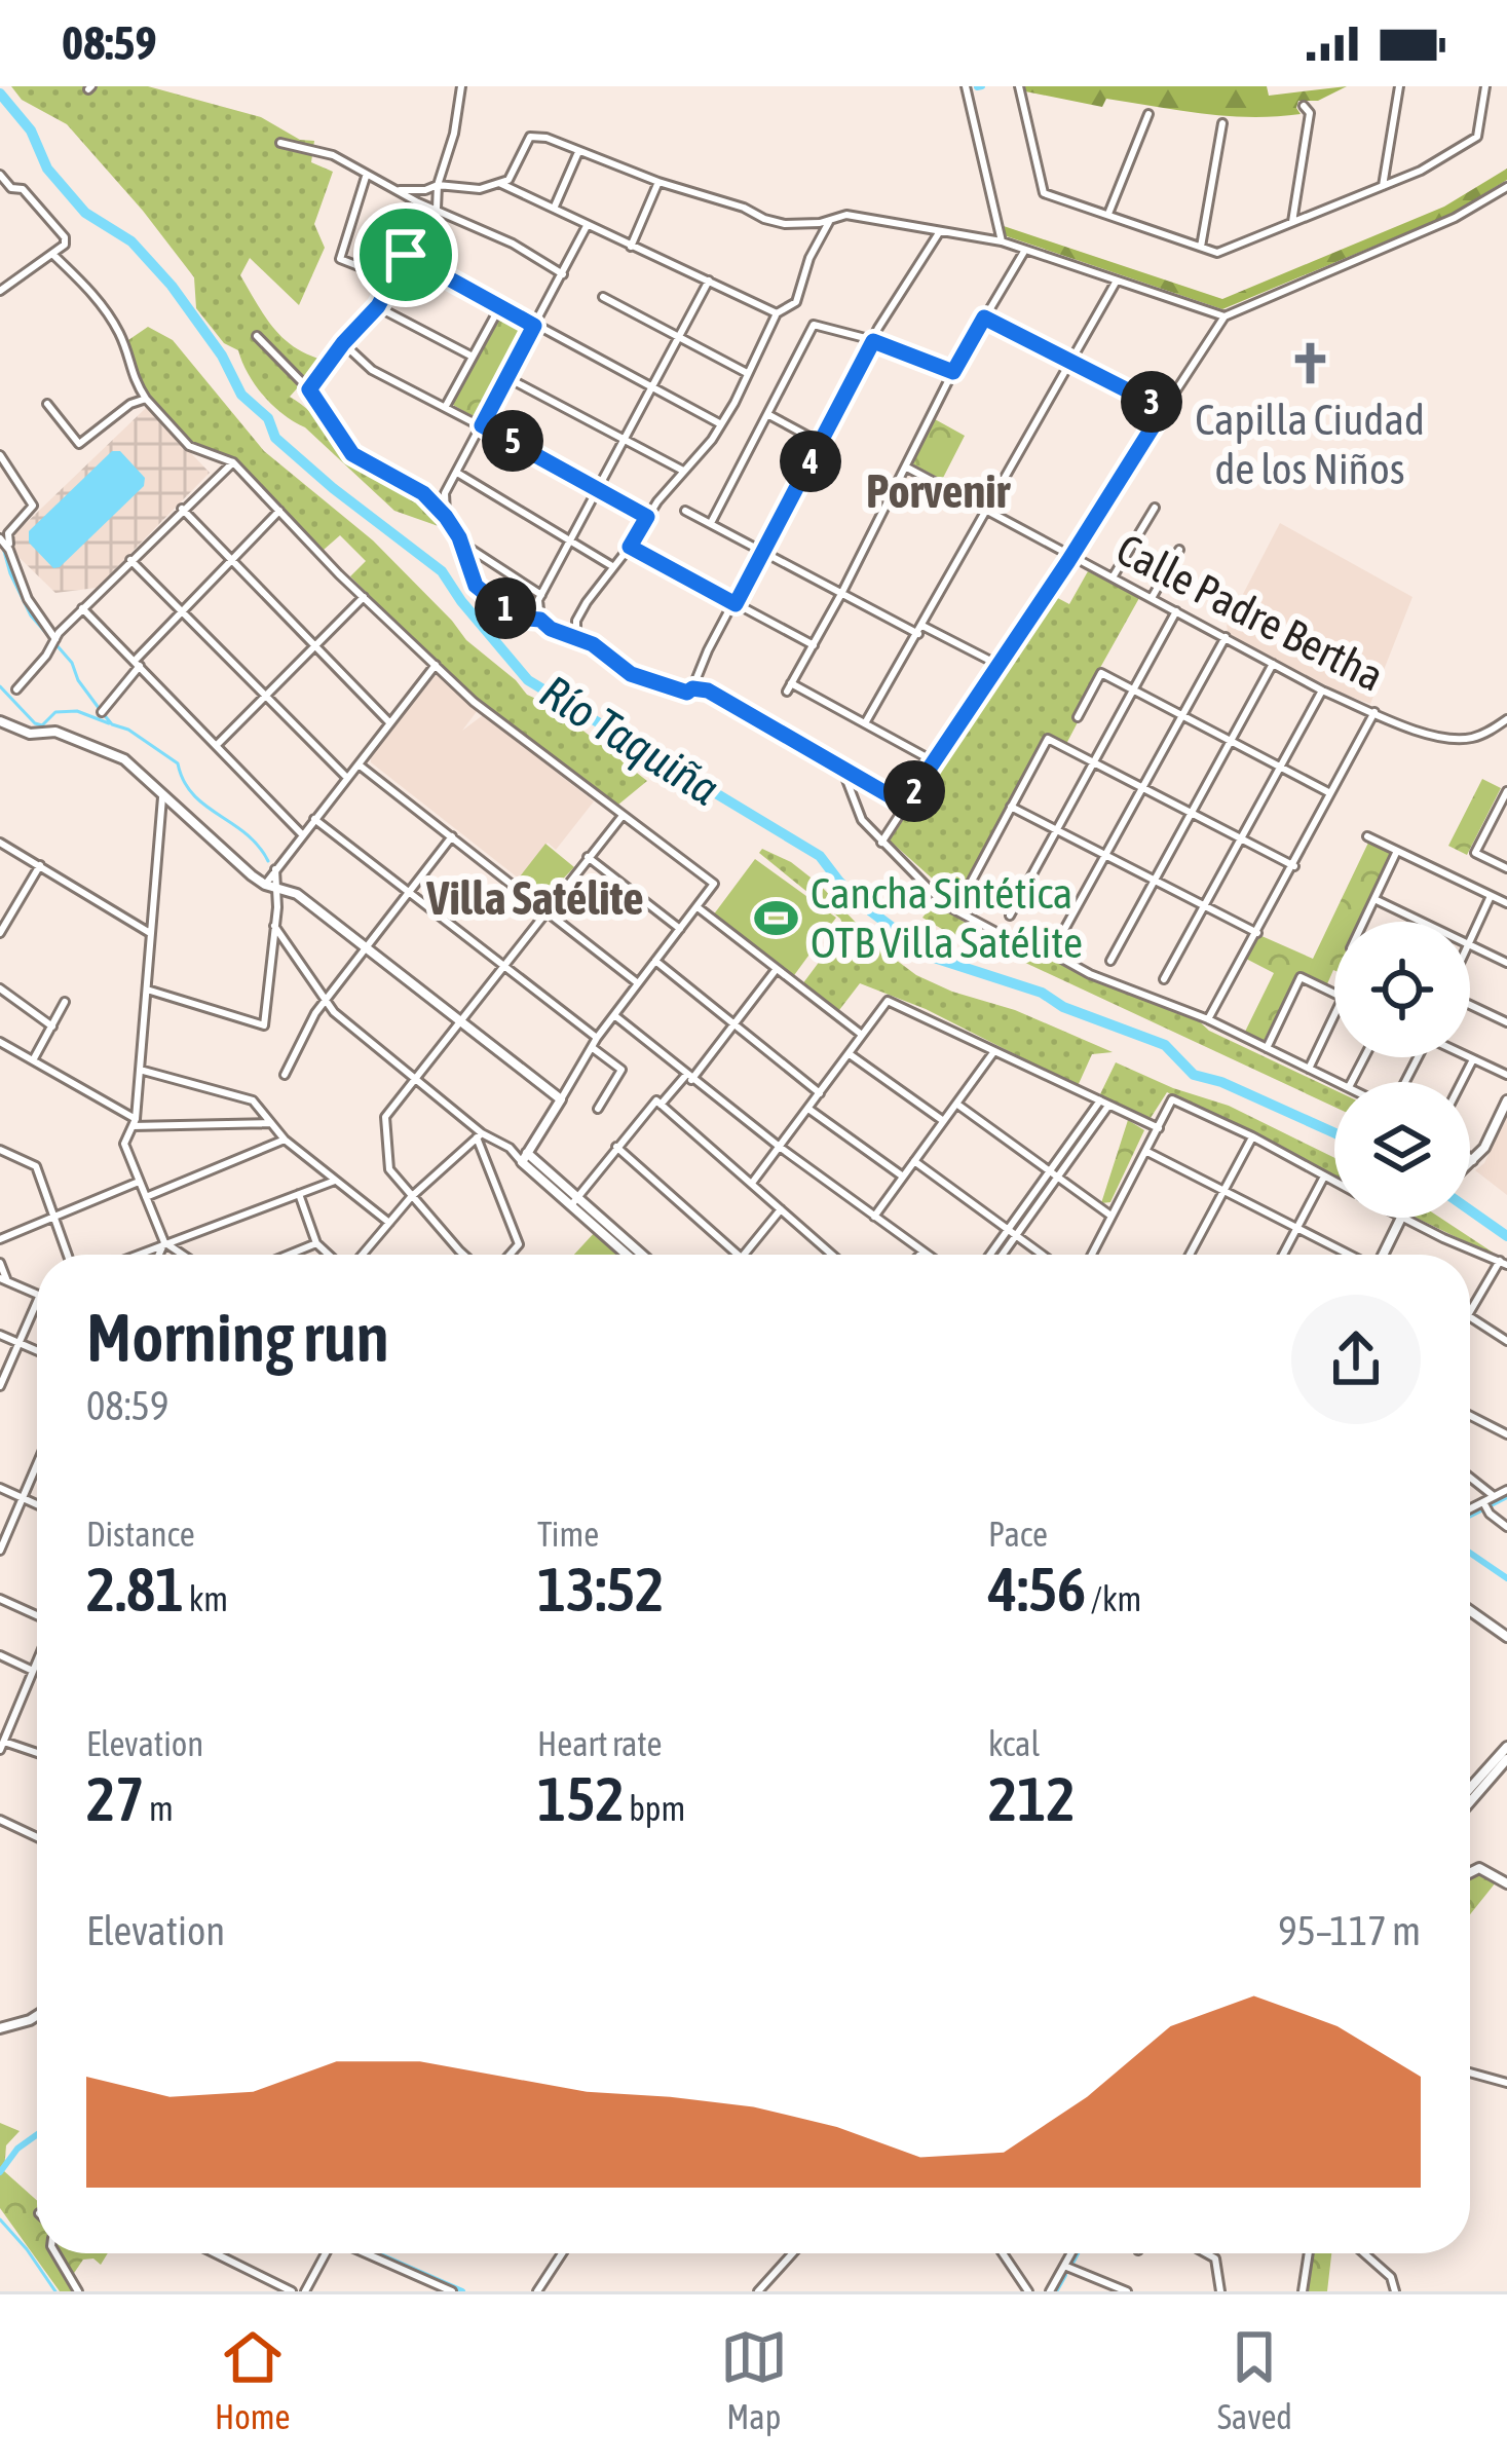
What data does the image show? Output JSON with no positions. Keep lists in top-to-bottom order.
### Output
{
  "streets": {
    "street": ["Calle Padre Bertha"]
  },
  "districts": ["Porvenir", "Villa Satélite"],
  "water": ["Río Taquiña"],
  "places": {
    "church": ["Capilla Ciudad de los Niños"],
    "sports": ["Cancha Sintética OTB Villa Satélite"]
  },
  "page": {
    "status": "08:59",
    "pins": [
      "3",
      "5",
      "4",
      "1",
      "2"
    ],
    "heading": ["Morning run", "08:59"],
    "stats": [
      ["Distance", "2.81 km"],
      ["Time", "13:52"],
      ["Pace", "4:56 /km"],
      ["Elevation", "27 m"],
      ["Heart rate", "152 bpm"],
      ["kcal", "212"]
    ],
    "chart": ["Elevation", "95–117 m"],
    "tabs": ["Home", "Map", "Saved"]
  }
}
